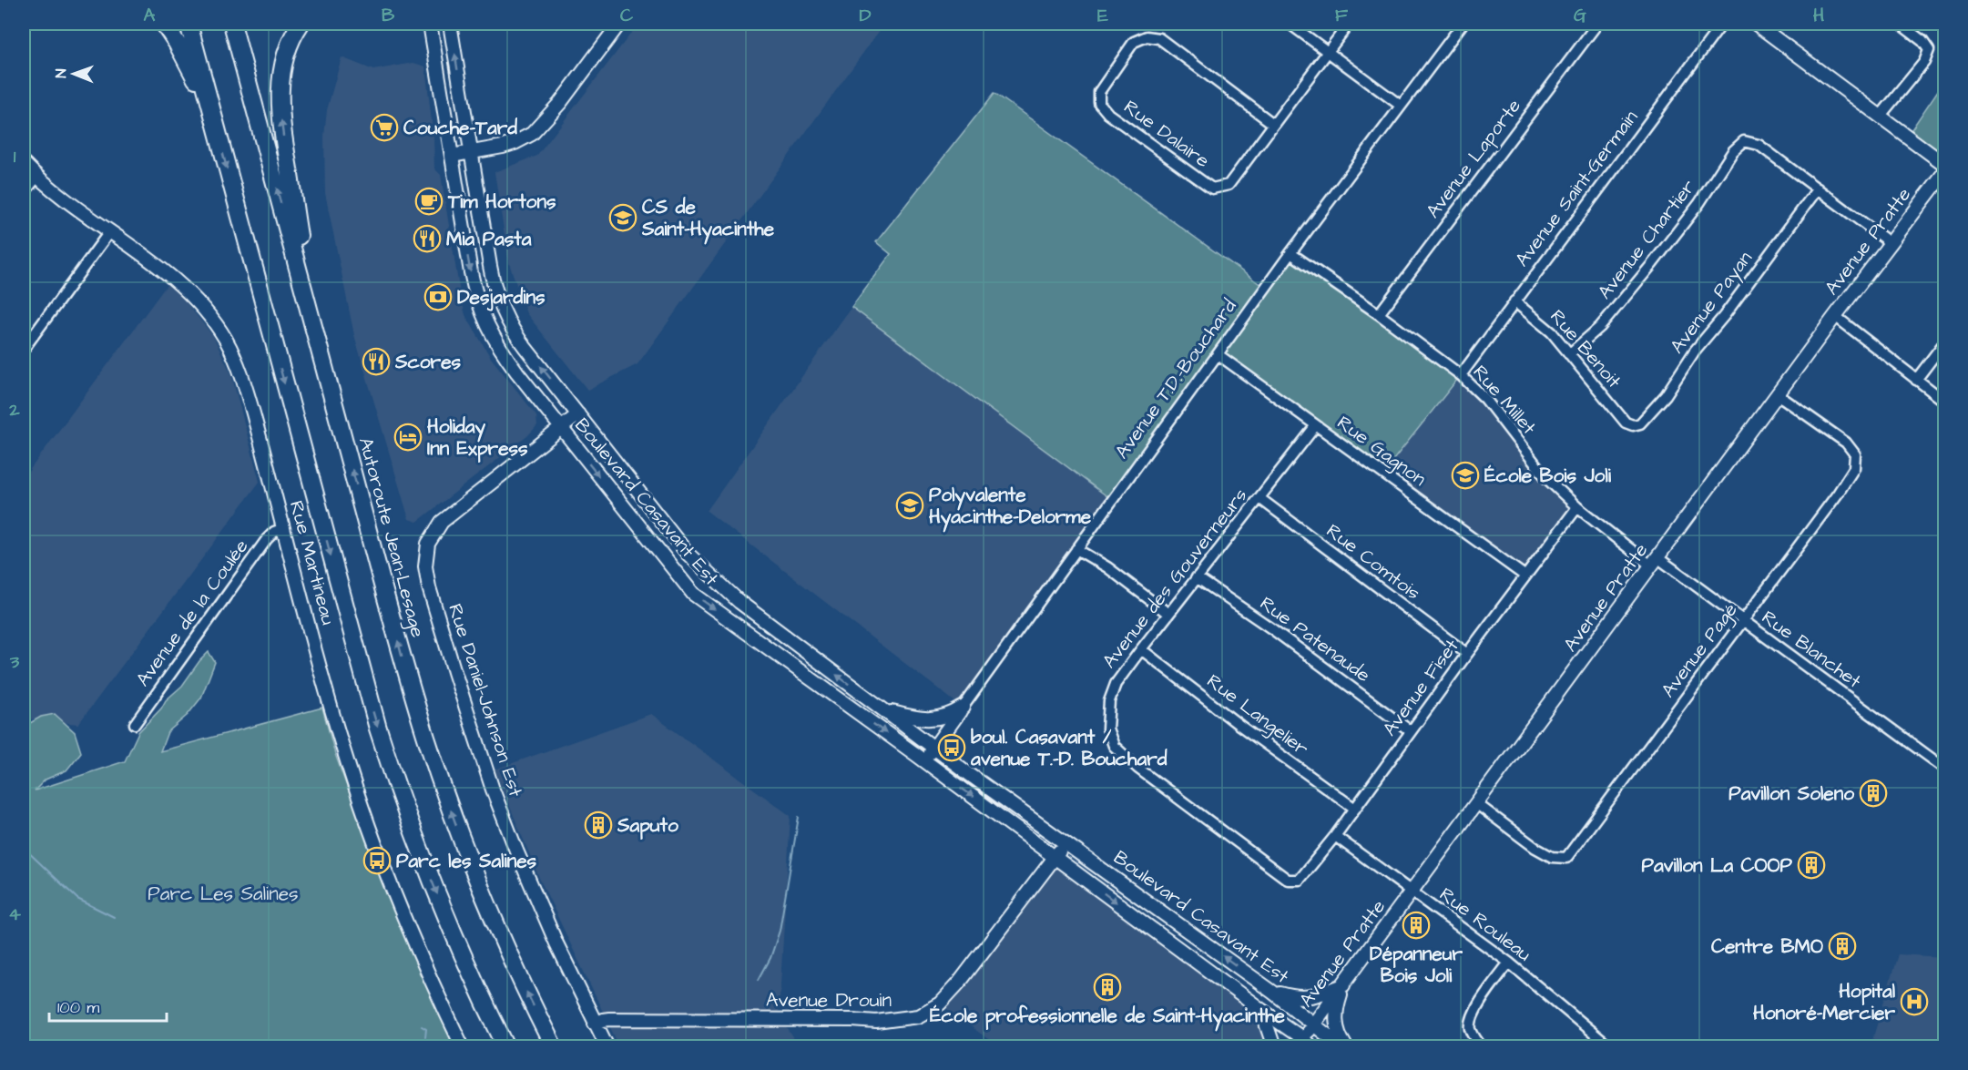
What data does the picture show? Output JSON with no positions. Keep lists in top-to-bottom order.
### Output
{
  "streets": {
    "highway": ["Autoroute Jean-Lesage"],
    "street": [
      "Rue Dalaire",
      "Avenue Laporte",
      "Avenue Saint-Germain",
      "Avenue Chartier",
      "Avenue Pratte",
      "Avenue Payan",
      "Rue Benoit",
      "Avenue T.D.-Bouchard",
      "Rue Millet",
      "Rue Gagnon",
      "Boulevard Casavant Est",
      "Rue Comtois",
      "Rue Martineau",
      "Avenue des Gouverneurs",
      "Avenue de la Coulée",
      "Rue Patenaude",
      "Rue Blanchet",
      "Avenue Pagé",
      "Avenue Fiset",
      "Rue Daniel-Johnson Est",
      "Rue Langelier",
      "Rue Rouleau",
      "Avenue Drouin"
    ]
  },
  "crossings": [
    ["Avenue Laporte", "Rue Millet"],
    ["Avenue Saint-Germain", "Rue Benoit"],
    ["Avenue Saint-Germain", "Rue Millet"],
    ["Avenue Chartier", "Avenue Payan"],
    ["Avenue Chartier", "Rue Benoit"],
    ["Avenue Pratte", "Rue Millet"],
    ["Avenue Pratte", "Boulevard Casavant Est"],
    ["Avenue Pratte", "Rue Blanchet"],
    ["Avenue Pratte", "Avenue Pagé"],
    ["Avenue Pratte", "Rue Rouleau"],
    ["Avenue Payan", "Rue Benoit"],
    ["Avenue T.D.-Bouchard", "Rue Millet"],
    ["Avenue T.D.-Bouchard", "Rue Gagnon"],
    ["Avenue T.D.-Bouchard", "Boulevard Casavant Est"],
    ["Rue Millet", "Rue Blanchet"],
    ["Rue Millet", "Avenue Fiset"],
    ["Rue Gagnon", "Avenue des Gouverneurs"],
    ["Rue Gagnon", "Avenue Fiset"],
    ["Boulevard Casavant Est", "Rue Daniel-Johnson Est"],
    ["Boulevard Casavant Est", "Avenue Drouin"],
    ["Rue Comtois", "Avenue des Gouverneurs"],
    ["Rue Comtois", "Avenue Fiset"],
    ["Rue Martineau", "Avenue de la Coulée"],
    ["Avenue des Gouverneurs", "Rue Patenaude"],
    ["Avenue des Gouverneurs", "Avenue Fiset"],
    ["Avenue des Gouverneurs", "Rue Langelier"],
    ["Rue Patenaude", "Avenue Fiset"],
    ["Rue Blanchet", "Avenue Pagé"],
    ["Avenue Fiset", "Rue Langelier"],
    ["Avenue Fiset", "Rue Rouleau"],
    ["Rue Daniel-Johnson Est", "Avenue Drouin"]
  ],
  "parks": ["Parc Les Salines"],
  "places": {
    "supermarket": ["Couche-Tard"],
    "cafe": ["Tim Hortons"],
    "school or university": ["CS de Saint-Hyacinthe", "École Bois Joli", "Polyvalente Hyacinthe-Delorme"],
    "restaurant": ["Mia Pasta", "Scores"],
    "bank": ["Desjardins"],
    "hotel": ["Holiday Inn Express"],
    "bus stop": ["boul. Casavant / avenue T.-D. Bouchard", "Parc les Salines"],
    "building": [
      "Pavillon Soleno",
      "Saputo",
      "Pavillon La COOP",
      "Dépanneur Bois Joli",
      "Centre BMO",
      "École professionnelle de Saint-Hyacinthe"
    ],
    "hospital": ["Hopital Honoré-Mercier"]
  },
  "scale_bar": "100 m",
  "north": "left",
  "grid": {
    "columns": [
      "A",
      "B",
      "C",
      "D",
      "E",
      "F",
      "G",
      "H"
    ],
    "rows": [
      "1",
      "2",
      "3",
      "4"
    ]
  }
}
